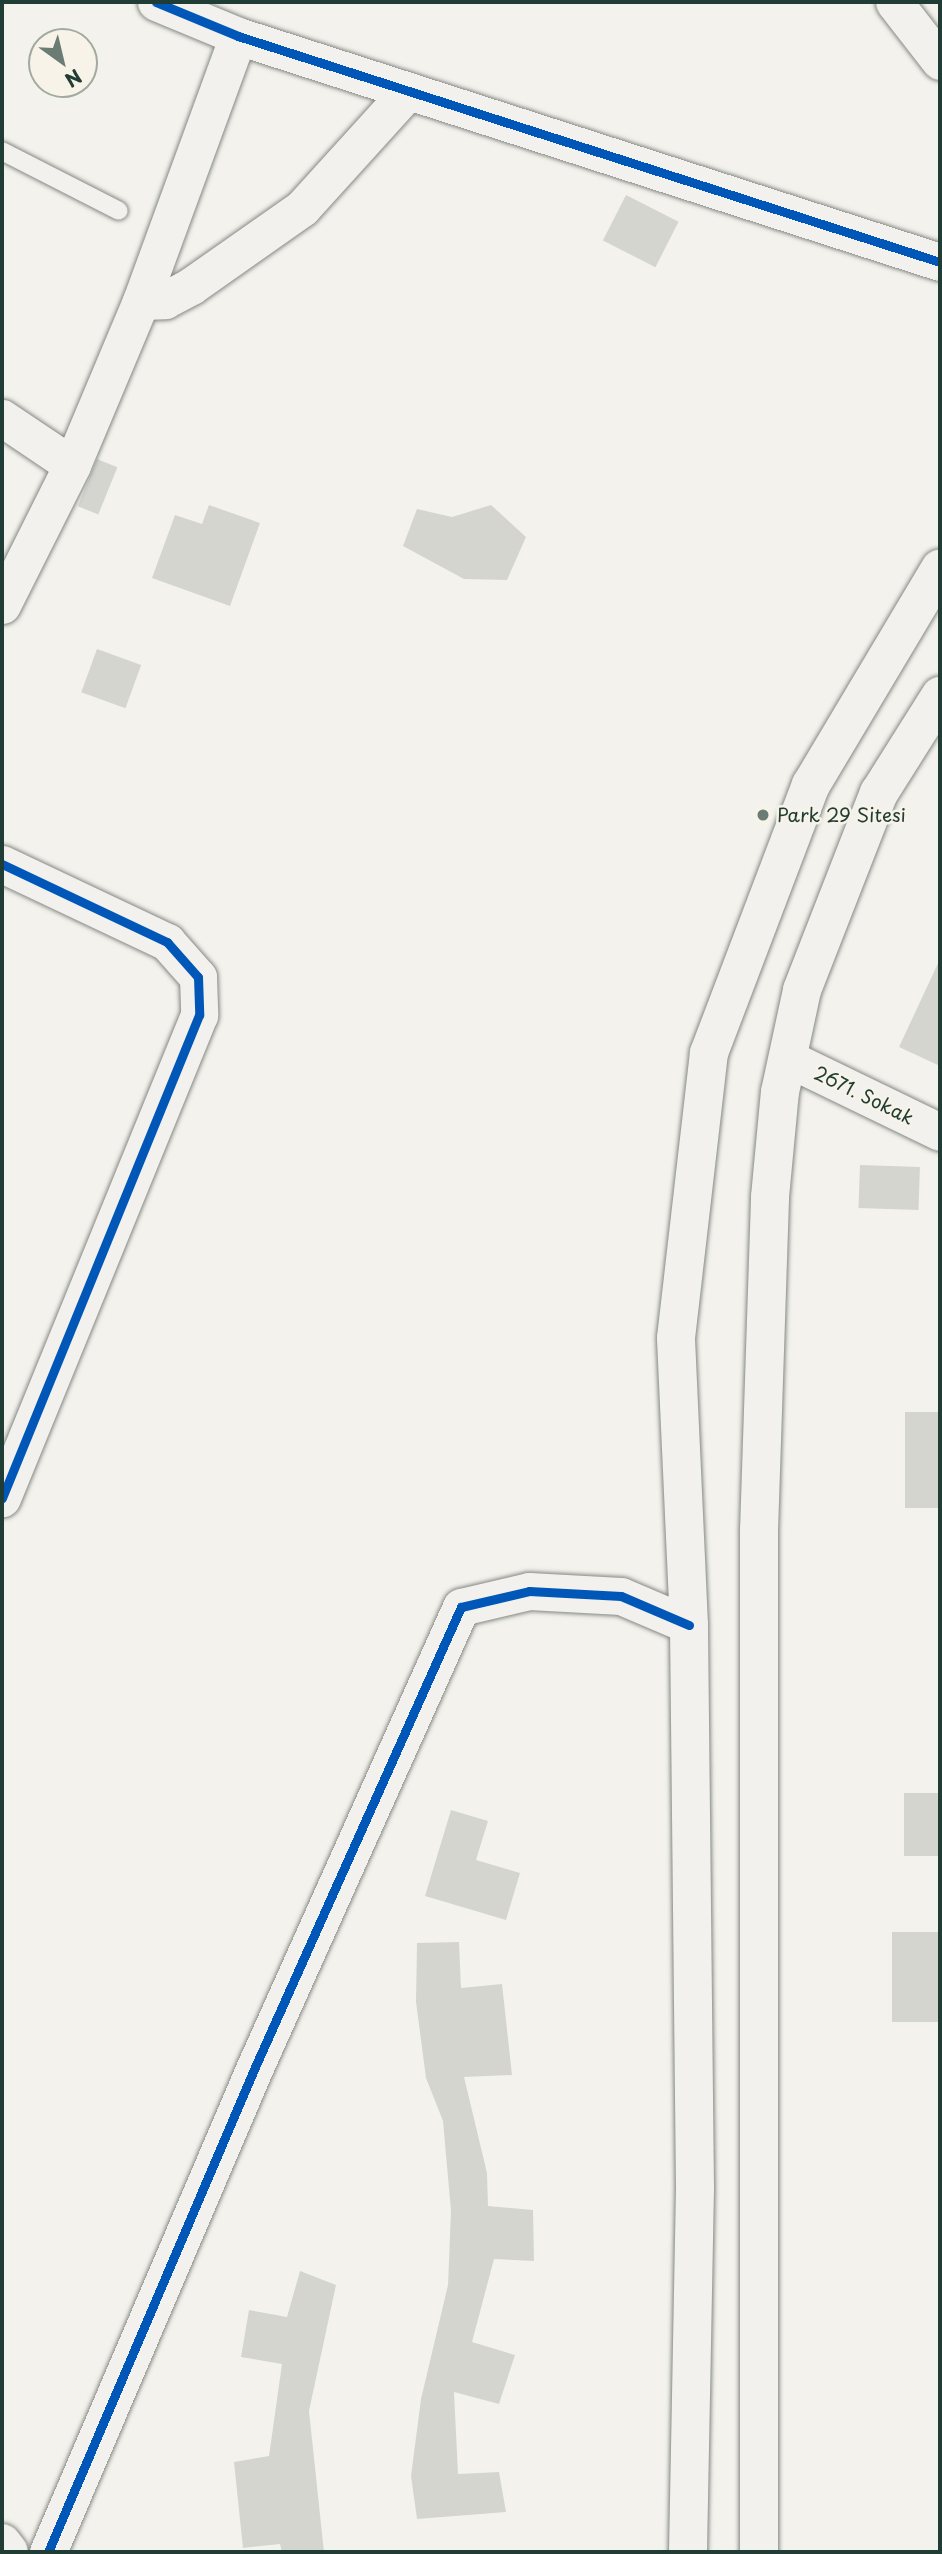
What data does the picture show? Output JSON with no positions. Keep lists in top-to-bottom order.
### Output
{
  "streets": {
    "street": ["2671. Sokak"]
  },
  "places": ["Park 29 Sitesi"],
  "north": "bottom right"
}
